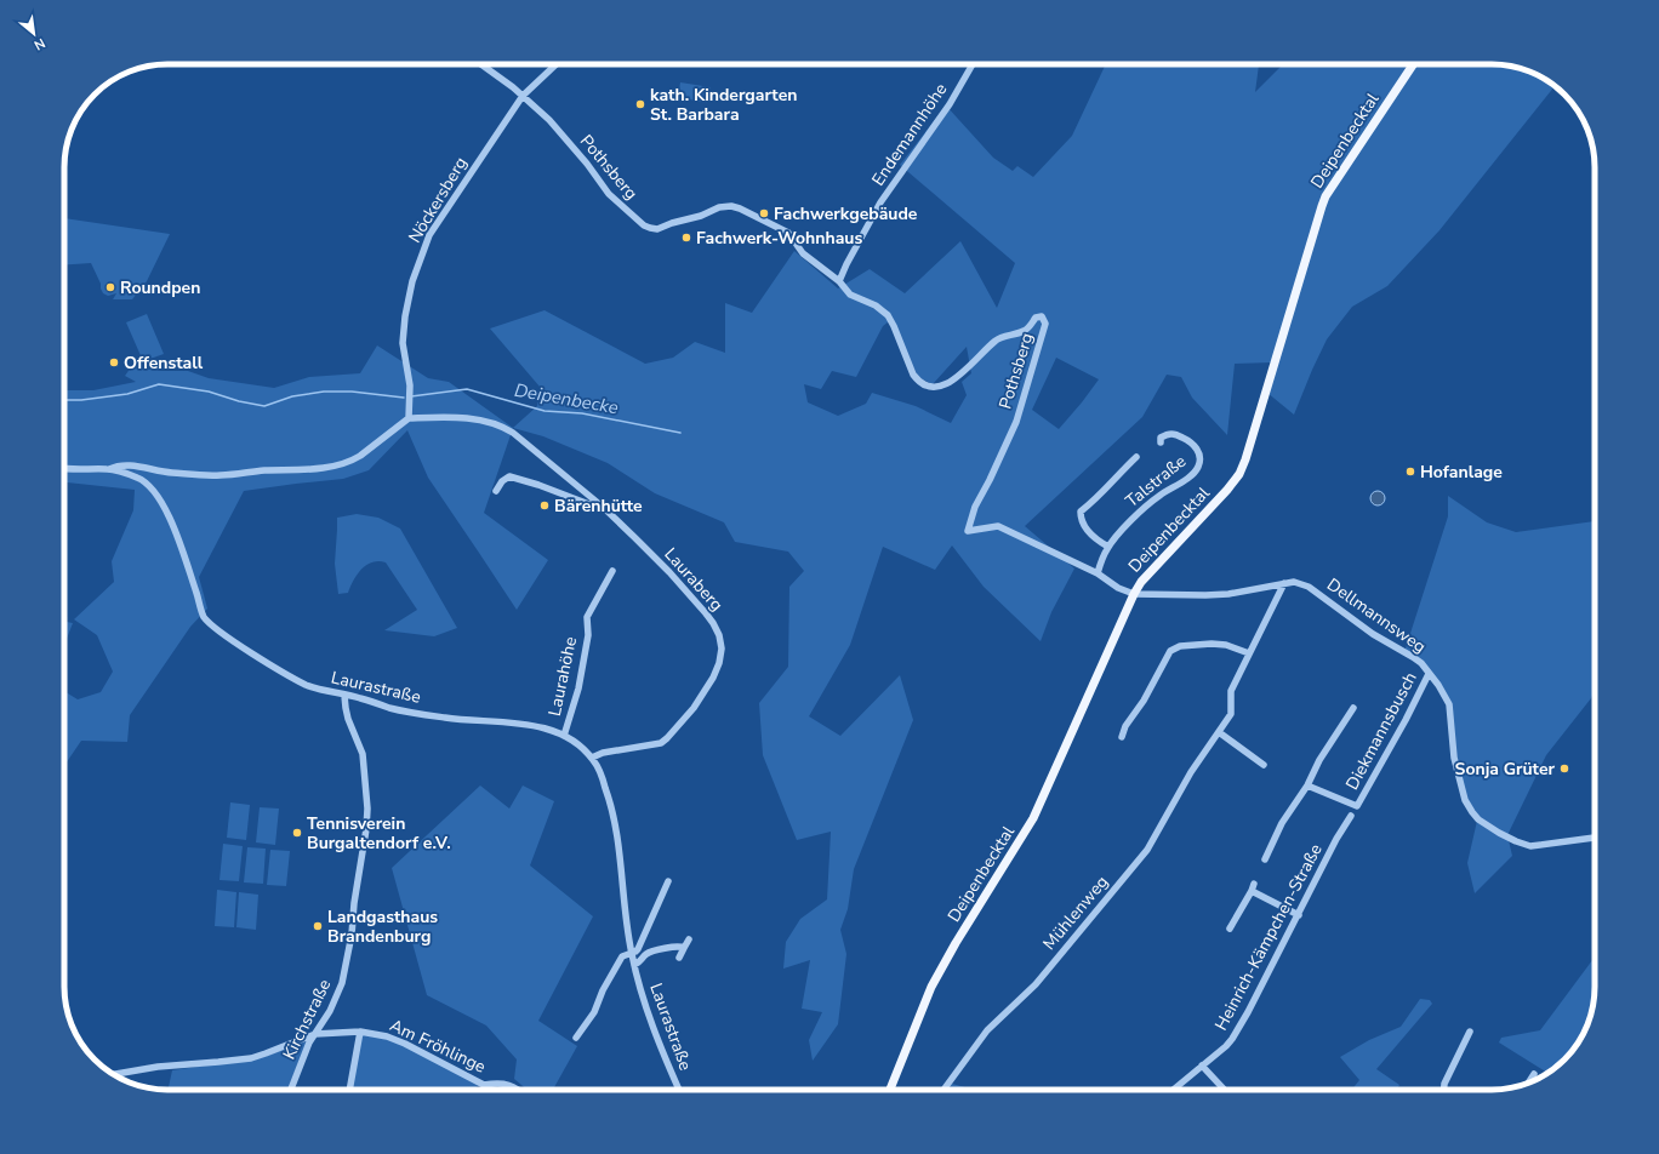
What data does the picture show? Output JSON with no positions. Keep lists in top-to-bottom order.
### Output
{
  "streets": {
    "main road": ["Deipenbecktal"],
    "street": [
      "Endemannhöhe",
      "Pothsberg",
      "Nöckersberg",
      "Talstraße",
      "Lauraberg",
      "Dellmannsweg",
      "Laurahöhe",
      "Laurastraße",
      "Diekmannsbusch",
      "Mühlenweg",
      "Heinrich-Kämpchen-Straße",
      "Kirchstraße",
      "Am Fröhlinge"
    ]
  },
  "crossings": [
    ["Endemannhöhe", "Pothsberg"],
    ["Deipenbecktal", "Dellmannsweg"],
    ["Pothsberg", "Nöckersberg"],
    ["Pothsberg", "Talstraße"],
    ["Nöckersberg", "Lauraberg"],
    ["Lauraberg", "Laurastraße"],
    ["Dellmannsweg", "Diekmannsbusch"],
    ["Dellmannsweg", "Mühlenweg"],
    ["Laurahöhe", "Laurastraße"],
    ["Laurastraße", "Kirchstraße"],
    ["Kirchstraße", "Am Fröhlinge"]
  ],
  "water": ["Deipenbecke"],
  "places": [
    "kath. Kindergarten St. Barbara",
    "Fachwerkgebäude",
    "Fachwerk-Wohnhaus",
    "Roundpen",
    "Offenstall",
    "Hofanlage",
    "Bärenhütte",
    "Sonja Grüter",
    "Tennisverein Burgaltendorf e.V.",
    "Landgasthaus Brandenburg"
  ],
  "north": "bottom right"
}
